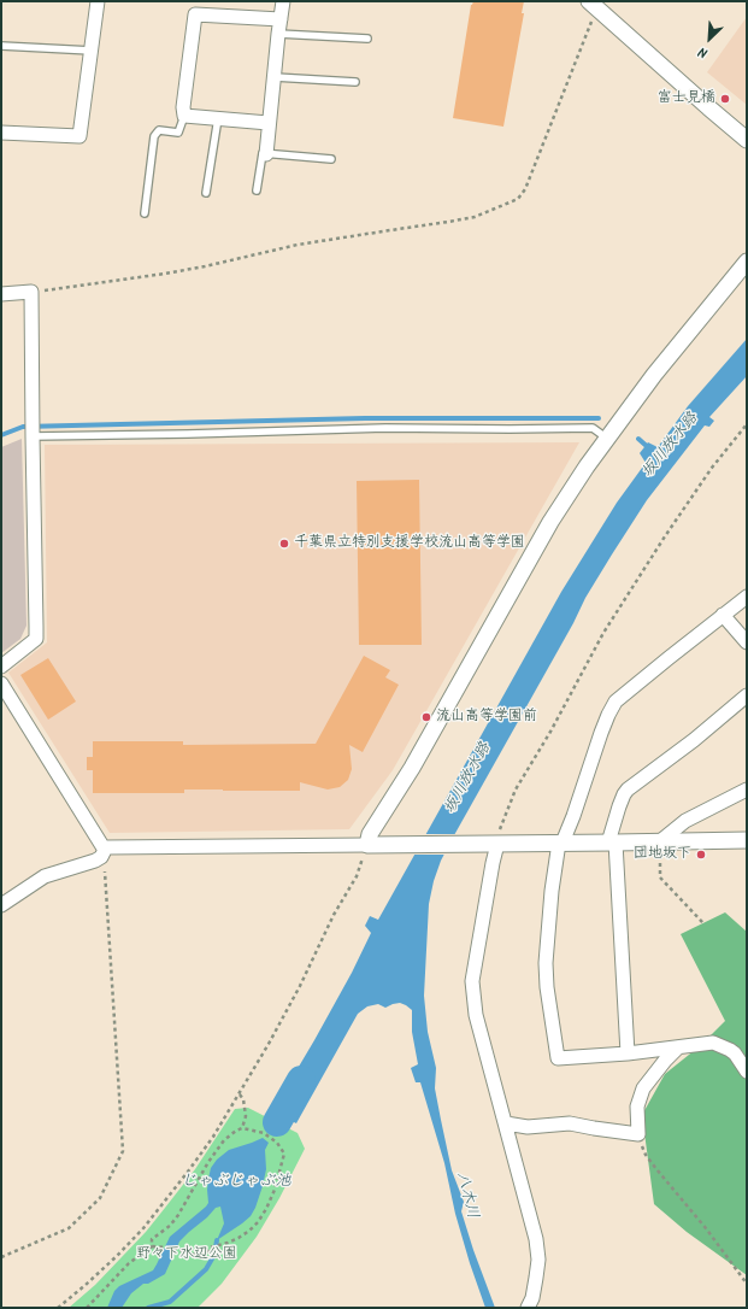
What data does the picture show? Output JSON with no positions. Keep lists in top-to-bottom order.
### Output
{
  "water": ["坂川放水路", "じゃぶじゃぶ池", "八木川"],
  "parks": ["野々下水辺公園"],
  "places": [
    "富士見橋",
    "千葉県立特別支援学校流山高等学園",
    "流山高等学園前",
    "団地坂下"
  ],
  "north": "bottom left"
}
